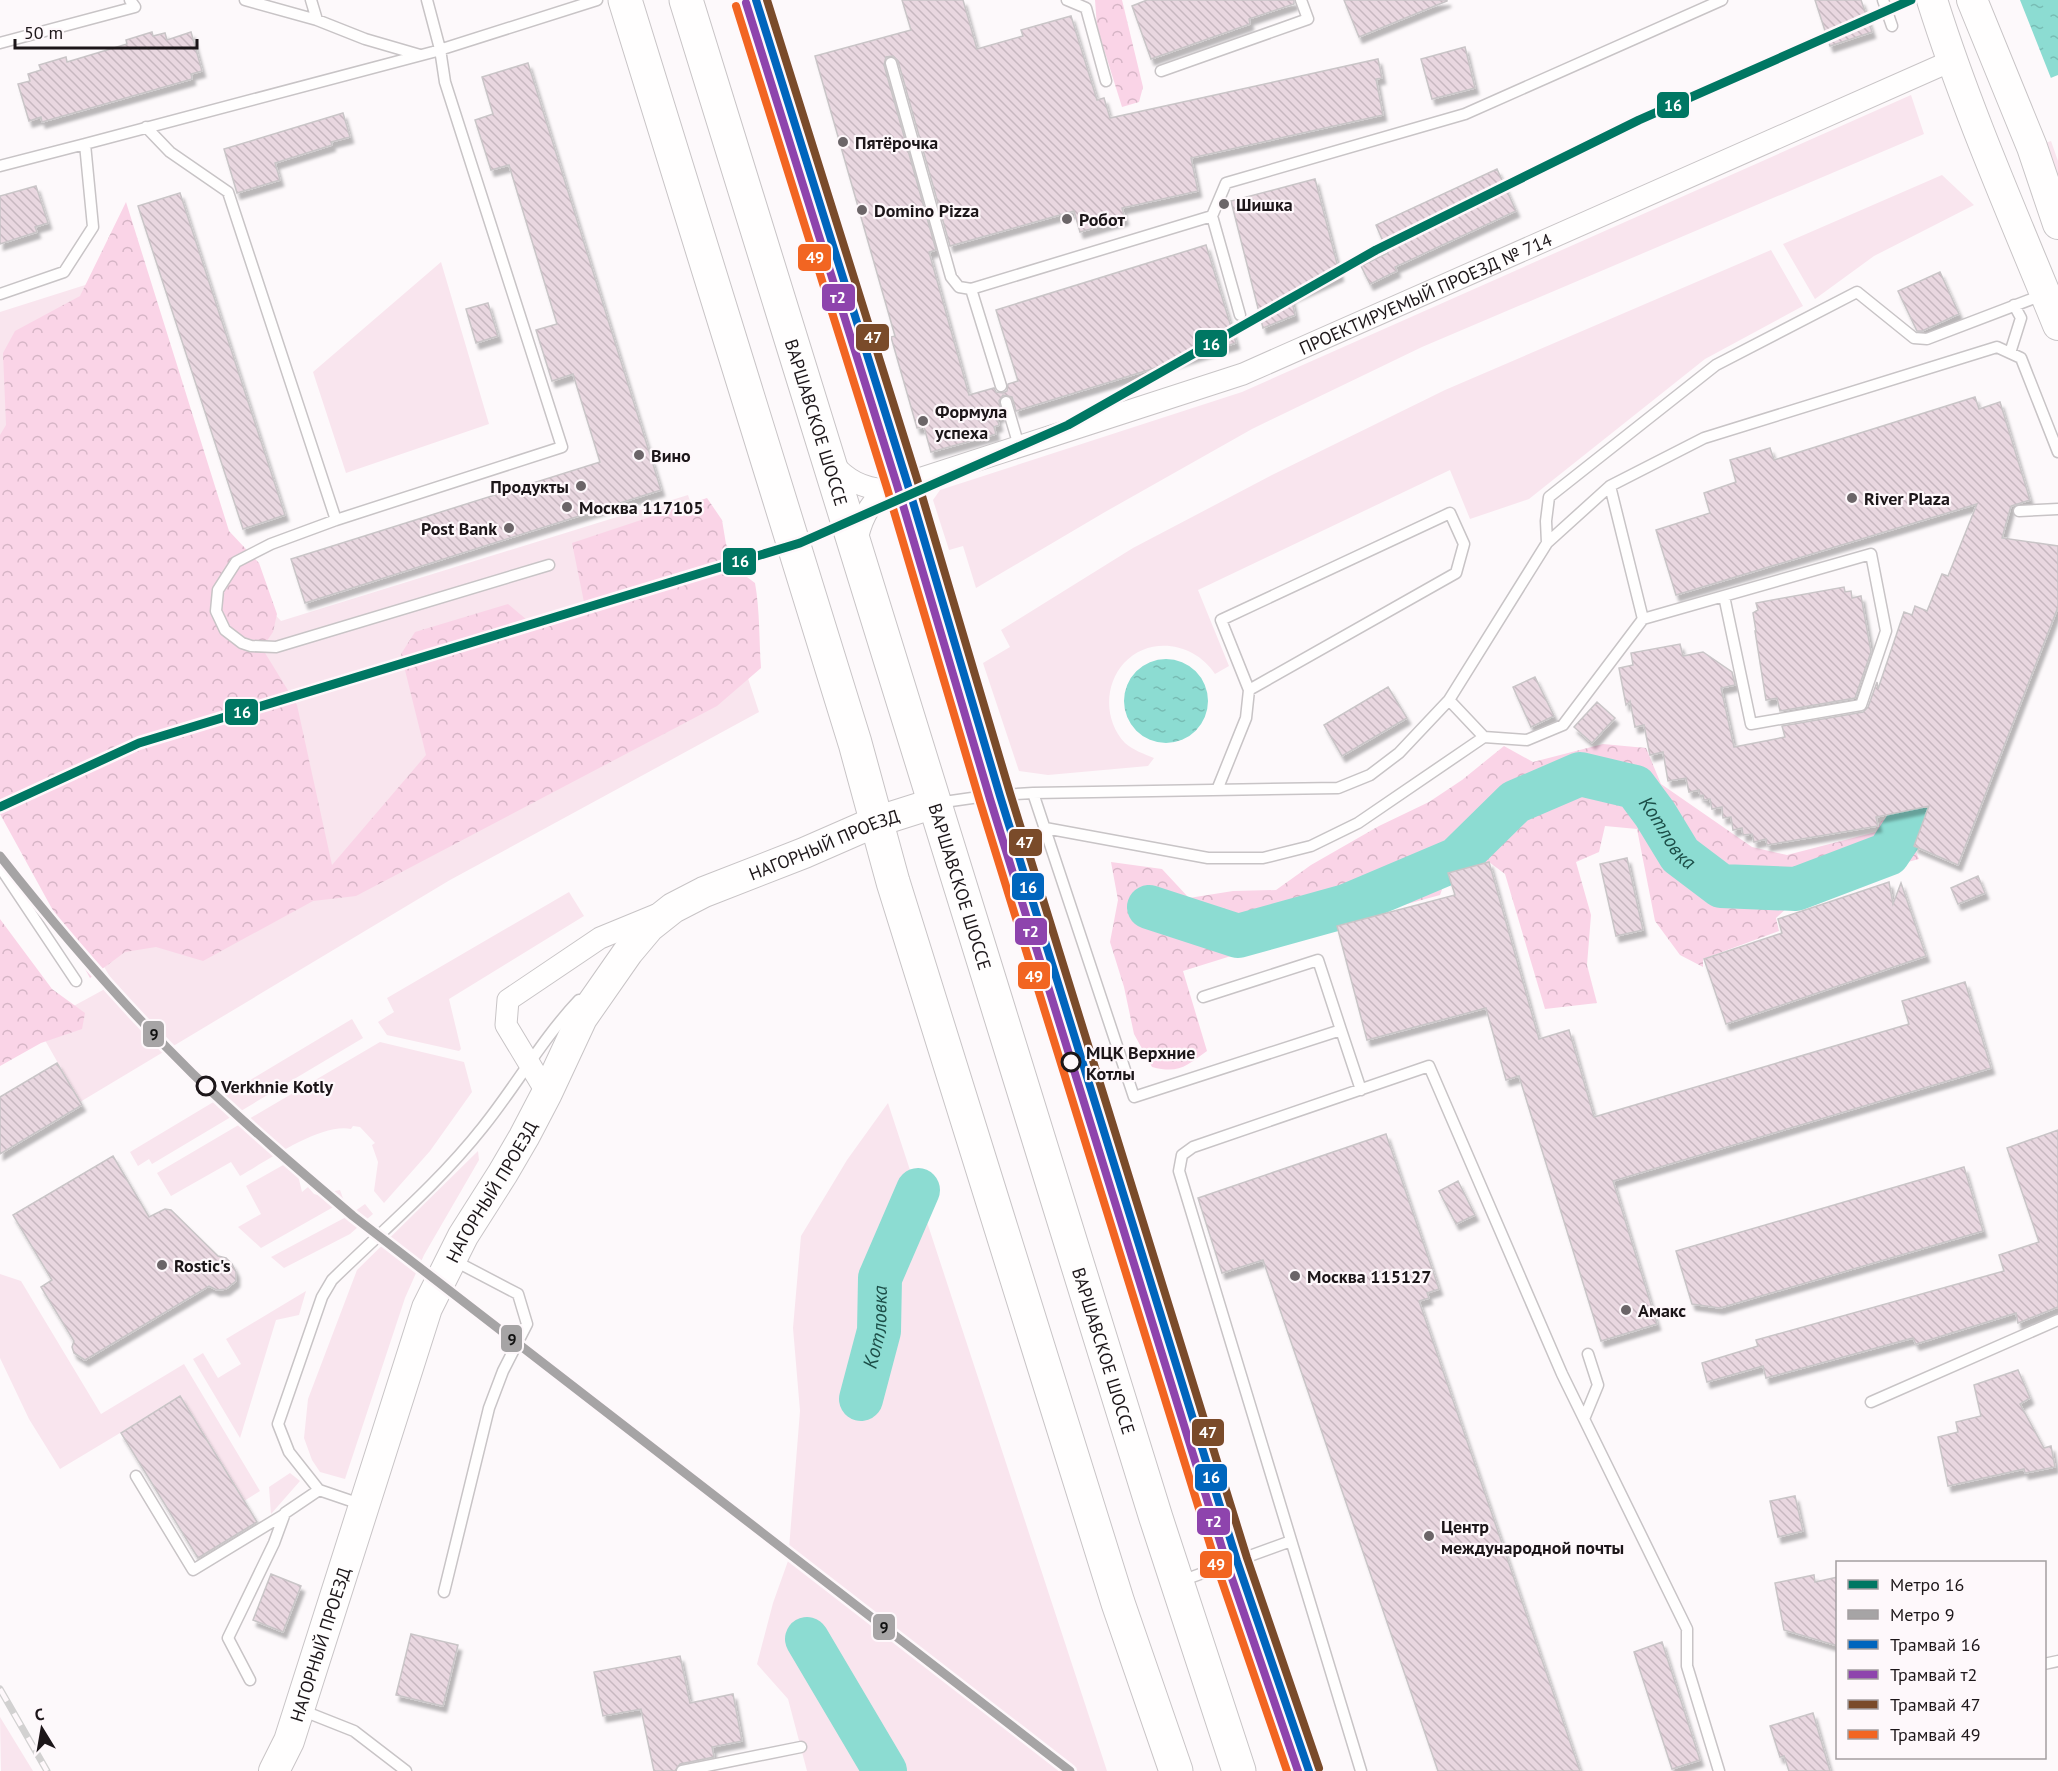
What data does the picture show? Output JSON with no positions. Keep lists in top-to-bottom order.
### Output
{
  "streets": {
    "main road": ["ВАРШАВСКОЕ ШОССЕ"],
    "street": ["ПРОЕКТИРУЕМЫЙ ПРОЕЗД № 714", "НАГОРНЫЙ ПРОЕЗД"]
  },
  "crossings": [
    ["ВАРШАВСКОЕ ШОССЕ", "НАГОРНЫЙ ПРОЕЗД"]
  ],
  "water": ["Котловка"],
  "places": [
    "Пятёрочка",
    "Шишка",
    "Domino Pizza",
    "Робот",
    "Формула успеха",
    "Вино",
    "Продукты",
    "River Plaza",
    "Москва 117105",
    "Post Bank",
    "МЦК Верхние Котлы",
    "Verkhnie Kotly",
    "Rostic's",
    "Москва 115127",
    "Амакс",
    "Центр международной почты"
  ],
  "lines": [
    "metro line 16",
    "tram line 16",
    "tram line 47",
    "tram line т2",
    "tram line 49",
    "metro line 9"
  ],
  "legend": [
    "Метро 16",
    "Метро 9",
    "Трамвай 16",
    "Трамвай т2",
    "Трамвай 47",
    "Трамвай 49"
  ],
  "scale_bar": "50 m",
  "north": "top"
}
